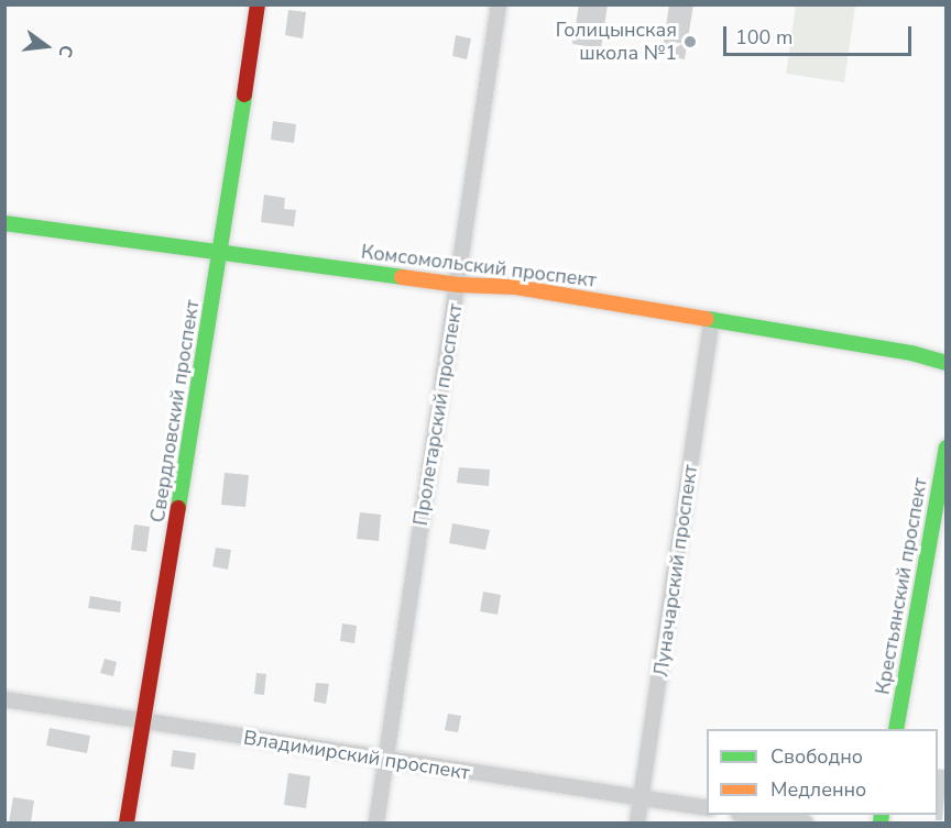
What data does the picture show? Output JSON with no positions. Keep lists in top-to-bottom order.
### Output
{
  "streets": {
    "street": [
      "Комсомольский проспект",
      "Свердловский проспект",
      "Пролетарский проспект",
      "Луначарский проспект",
      "Крестьянский проспект",
      "Владимирский проспект"
    ]
  },
  "crossings": [
    ["Комсомольский проспект", "Свердловский проспект"],
    ["Комсомольский проспект", "Пролетарский проспект"],
    ["Комсомольский проспект", "Луначарский проспект"],
    ["Свердловский проспект", "Владимирский проспект"],
    ["Пролетарский проспект", "Владимирский проспект"],
    ["Луначарский проспект", "Владимирский проспект"]
  ],
  "places": ["Голицынская школа №1"],
  "legend": ["Свободно", "Медленно"],
  "scale_bar": "100 m",
  "north": "right"
}
